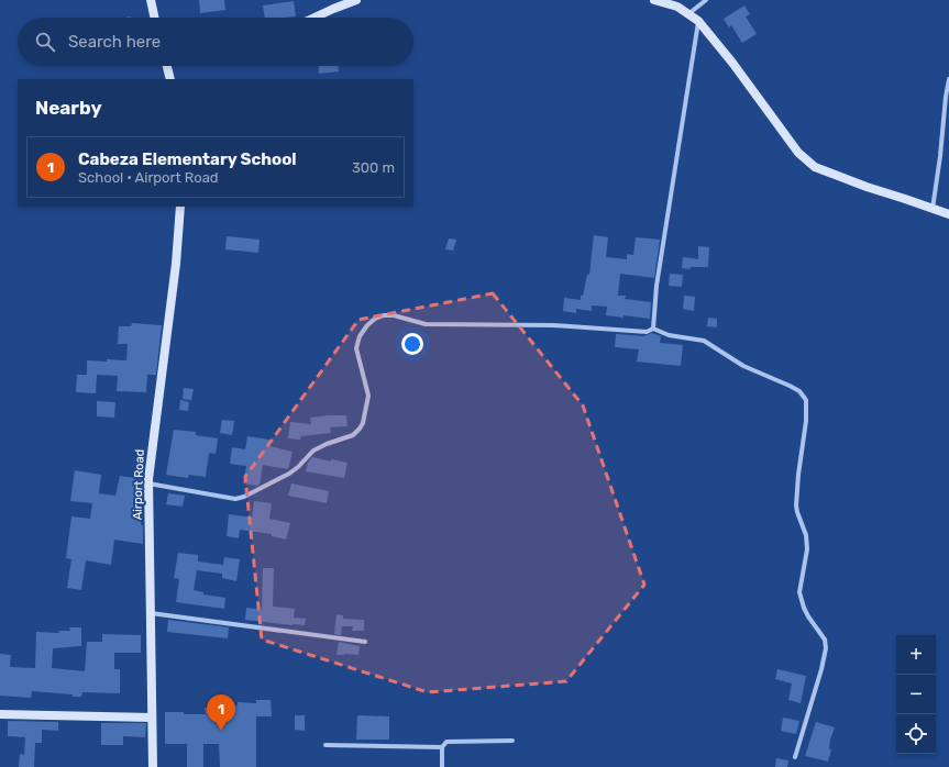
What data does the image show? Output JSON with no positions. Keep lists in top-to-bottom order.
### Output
{
  "streets": {
    "main road": ["Airport Road"]
  },
  "page": {
    "search": "Search here",
    "heading": "Nearby",
    "list": [
      {
        "mark": "1",
        "name": "Cabeza Elementary School",
        "note": "School · Airport Road",
        "value": "300 m"
      }
    ],
    "map_buttons": ["+", "−"],
    "pins": "1"
  }
}
